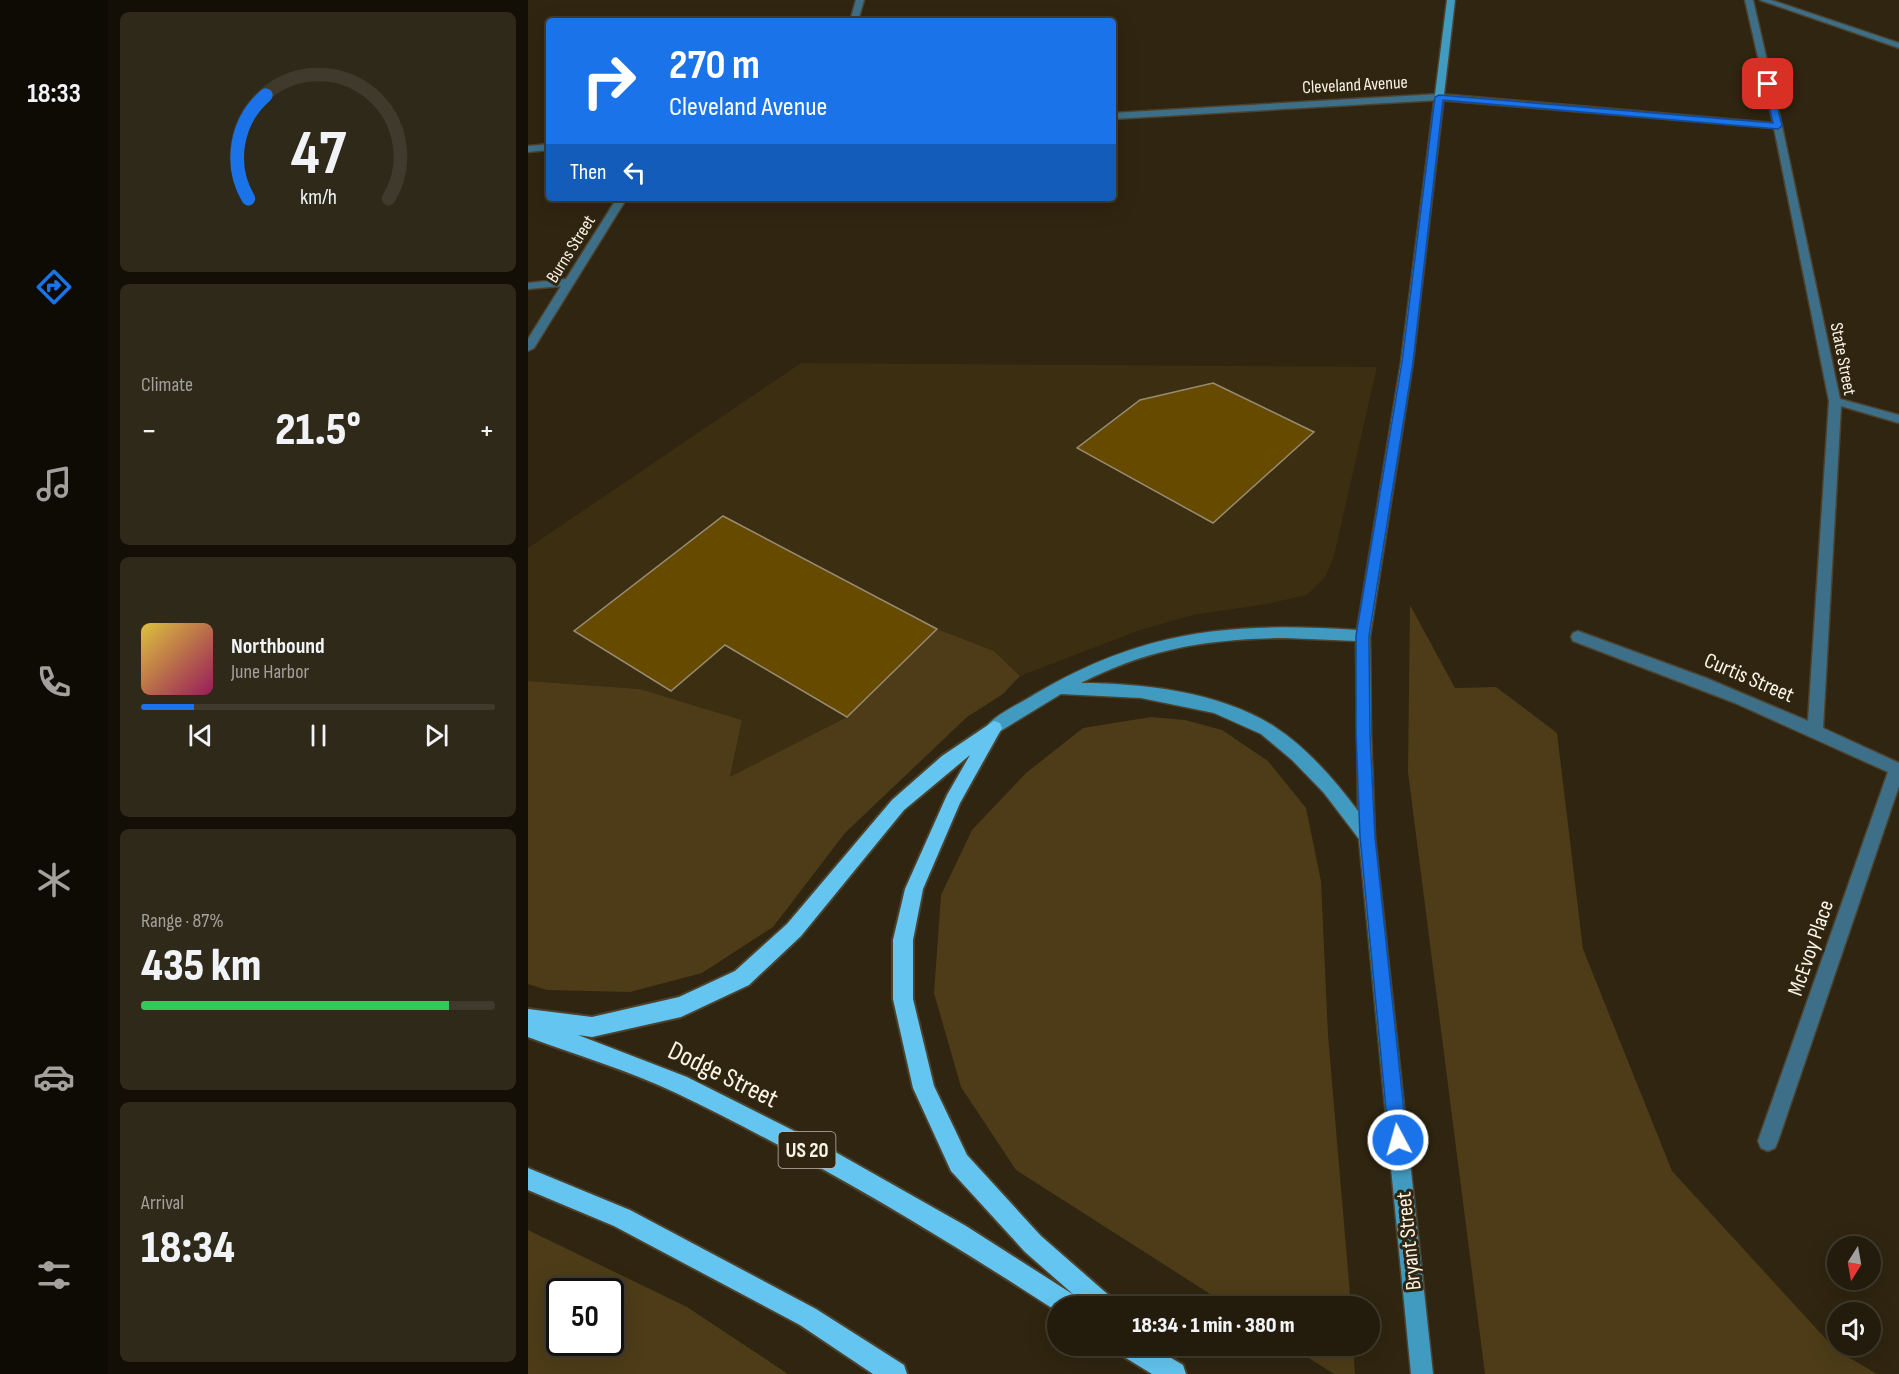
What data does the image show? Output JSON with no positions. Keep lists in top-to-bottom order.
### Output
{
  "streets": {
    "highway": ["Dodge Street", "US 20"],
    "main road": ["Bryant Street"],
    "street": [
      "Cleveland Avenue",
      "Burns Street",
      "State Street",
      "Curtis Street",
      "McEvoy Place"
    ]
  },
  "crossings": [
    ["Cleveland Avenue", "State Street"],
    ["Cleveland Avenue", "Bryant Street"],
    ["State Street", "Curtis Street"],
    ["Curtis Street", "McEvoy Place"]
  ],
  "north": "bottom",
  "page": {
    "tabs": "18:33",
    "turn": ["270 m", "Cleveland Avenue"],
    "then": "Then",
    "tile": [
      "Climate",
      ["Range · 87%", "435 km"],
      ["Arrival", "18:34"]
    ],
    "heat": ["−", "21.5°", "+"],
    "song": ["Northbound", "June Harbor"],
    "limit": "50",
    "trip": "18:34 · 1 min · 380 m",
    "gauge": ["47", "km/h"]
  }
}
